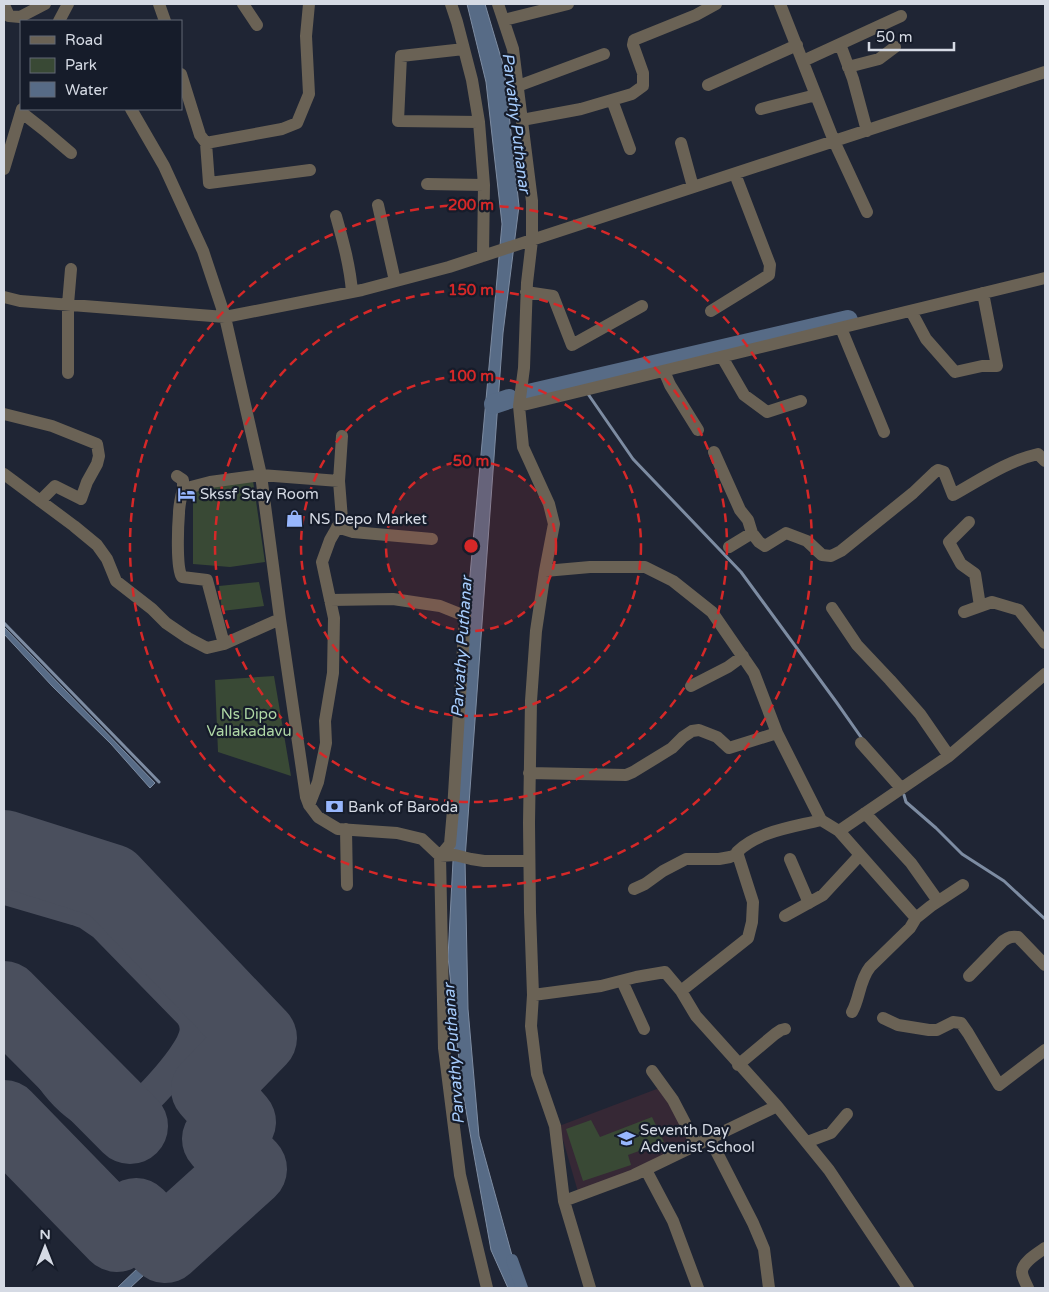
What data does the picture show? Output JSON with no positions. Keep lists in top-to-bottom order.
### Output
{
  "water": ["Parvathy Puthanar"],
  "parks": ["Ns Dipo Vallakadavu"],
  "places": {
    "hotel": ["Skssf Stay Room"],
    "shop": ["NS Depo Market"],
    "bank": ["Bank of Baroda"],
    "school or university": ["Seventh Day Advenist School"]
  },
  "legend": ["Road", "Park", "Water"],
  "scale_bar": "50 m",
  "north": "top",
  "rings": [
    "200 m",
    "150 m",
    "100 m",
    "50 m"
  ]
}
